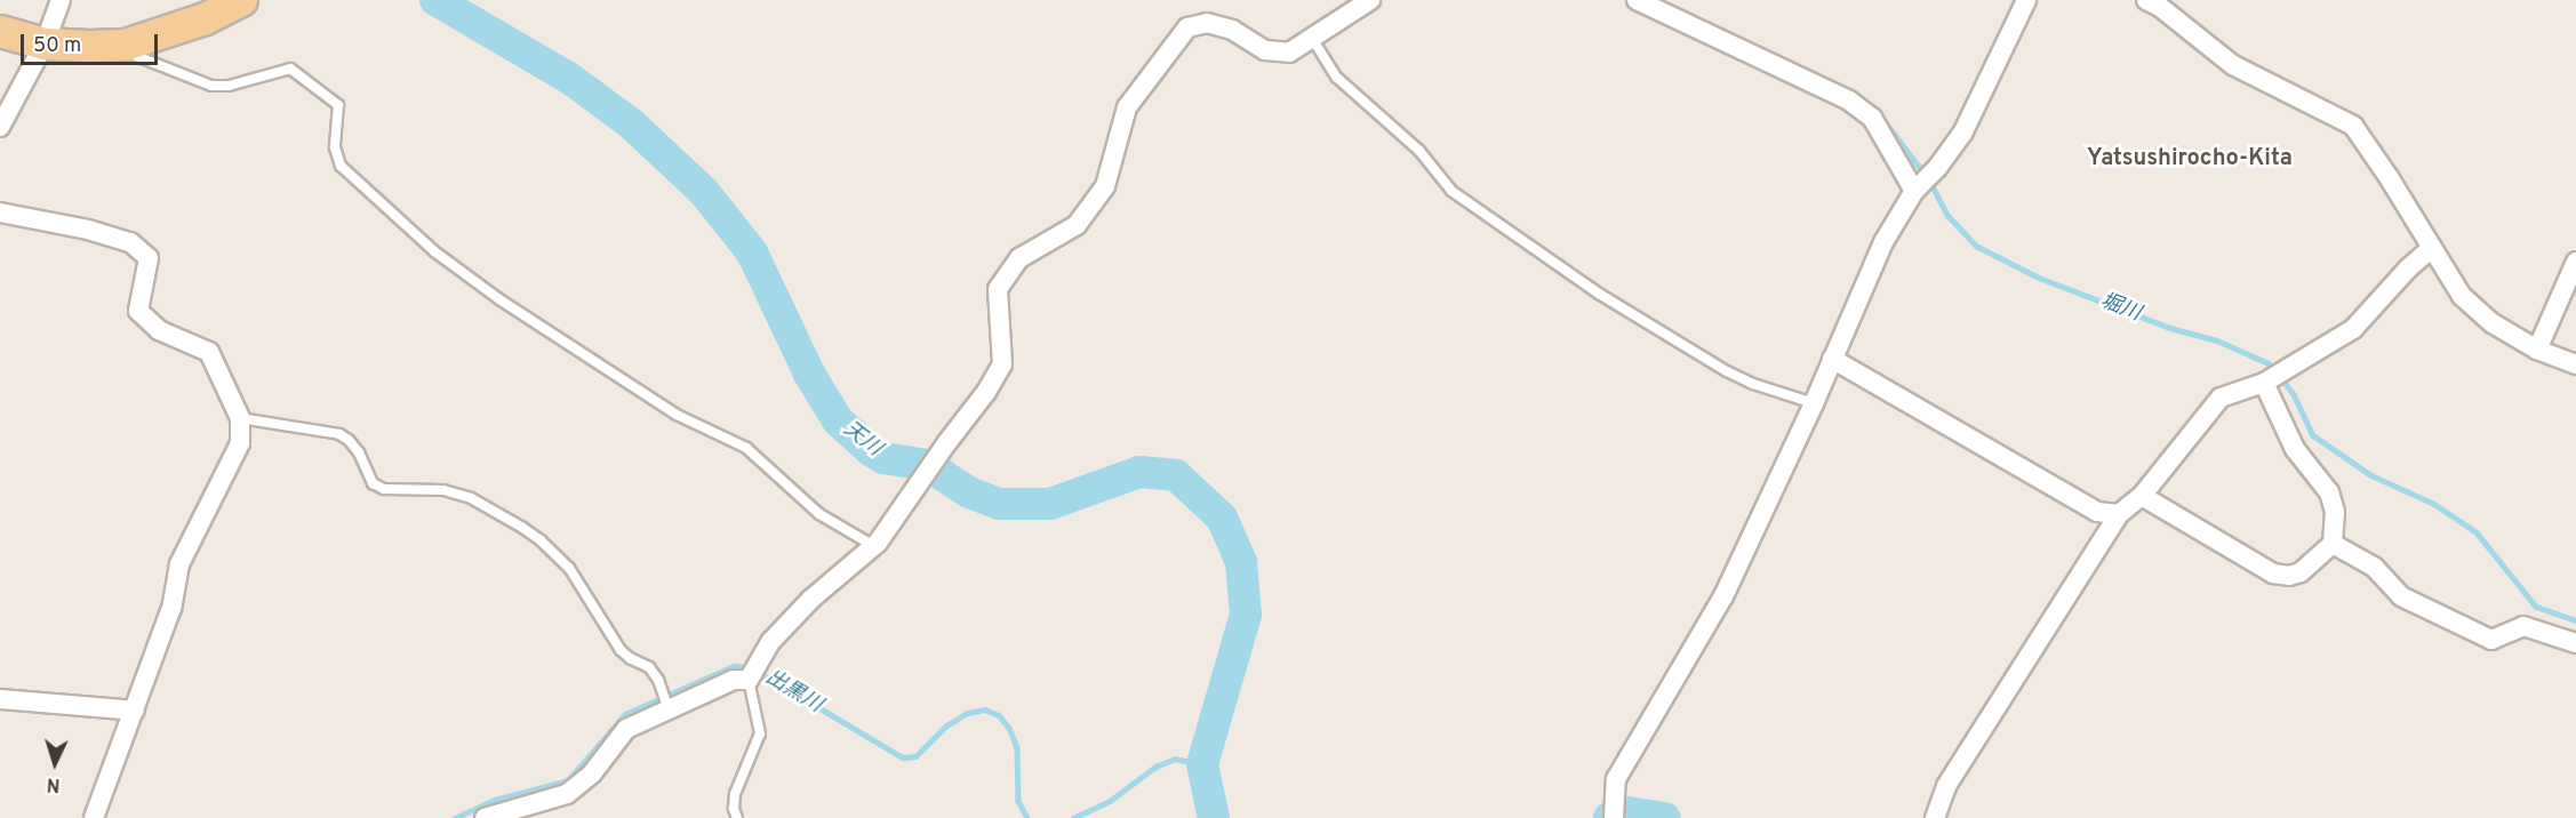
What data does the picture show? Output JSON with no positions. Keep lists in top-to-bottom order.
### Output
{
  "districts": ["Yatsushirocho-Kita"],
  "water": ["堀川", "天川", "出黒川"],
  "scale_bar": "50 m",
  "north": "bottom"
}
